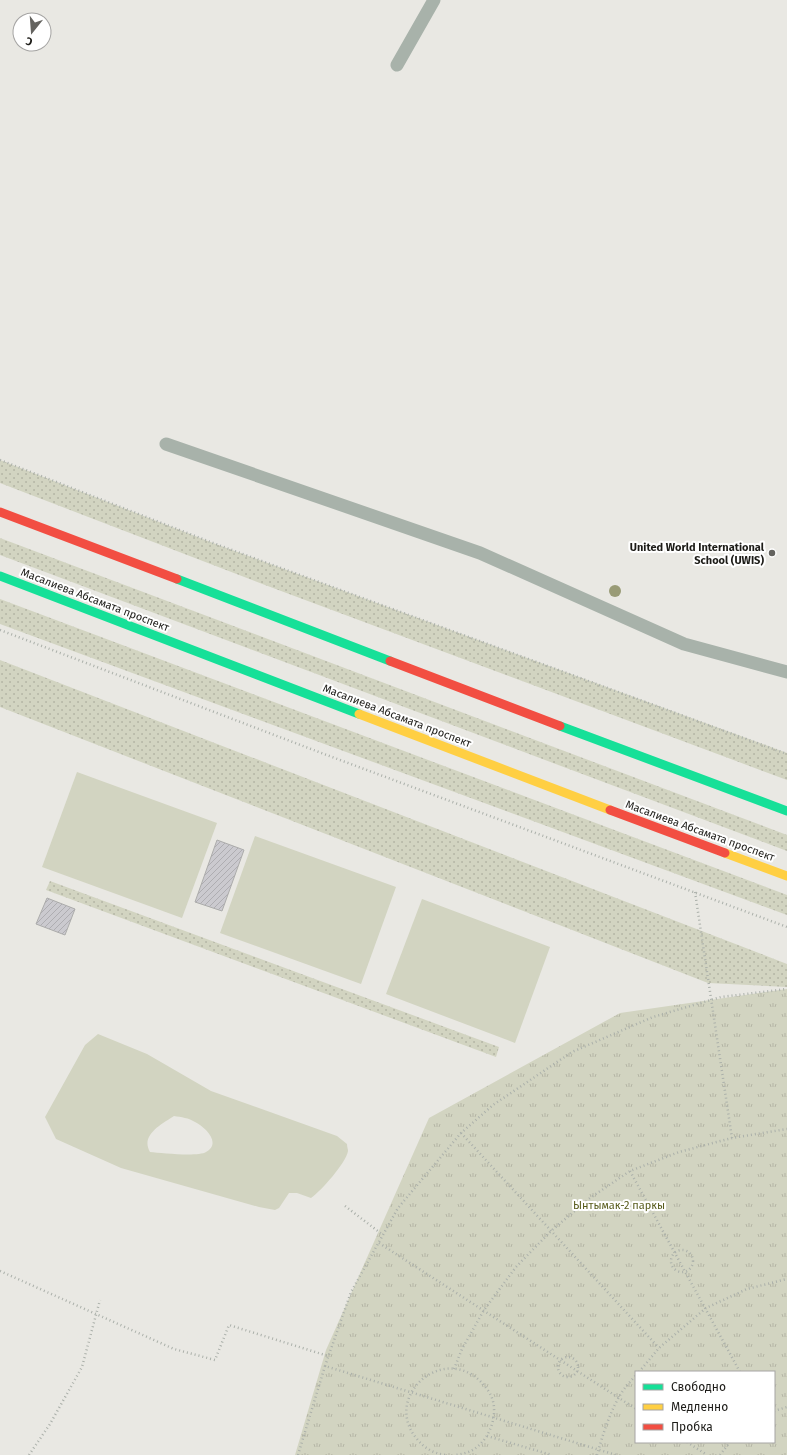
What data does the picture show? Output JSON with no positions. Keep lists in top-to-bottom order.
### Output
{
  "streets": {
    "main road": ["Масалиева Абсамата проспект"]
  },
  "parks": ["Ынтымак-2 паркы"],
  "places": ["United World International School (UWIS)"],
  "legend": ["Свободно", "Медленно", "Пробка"],
  "north": "bottom"
}
